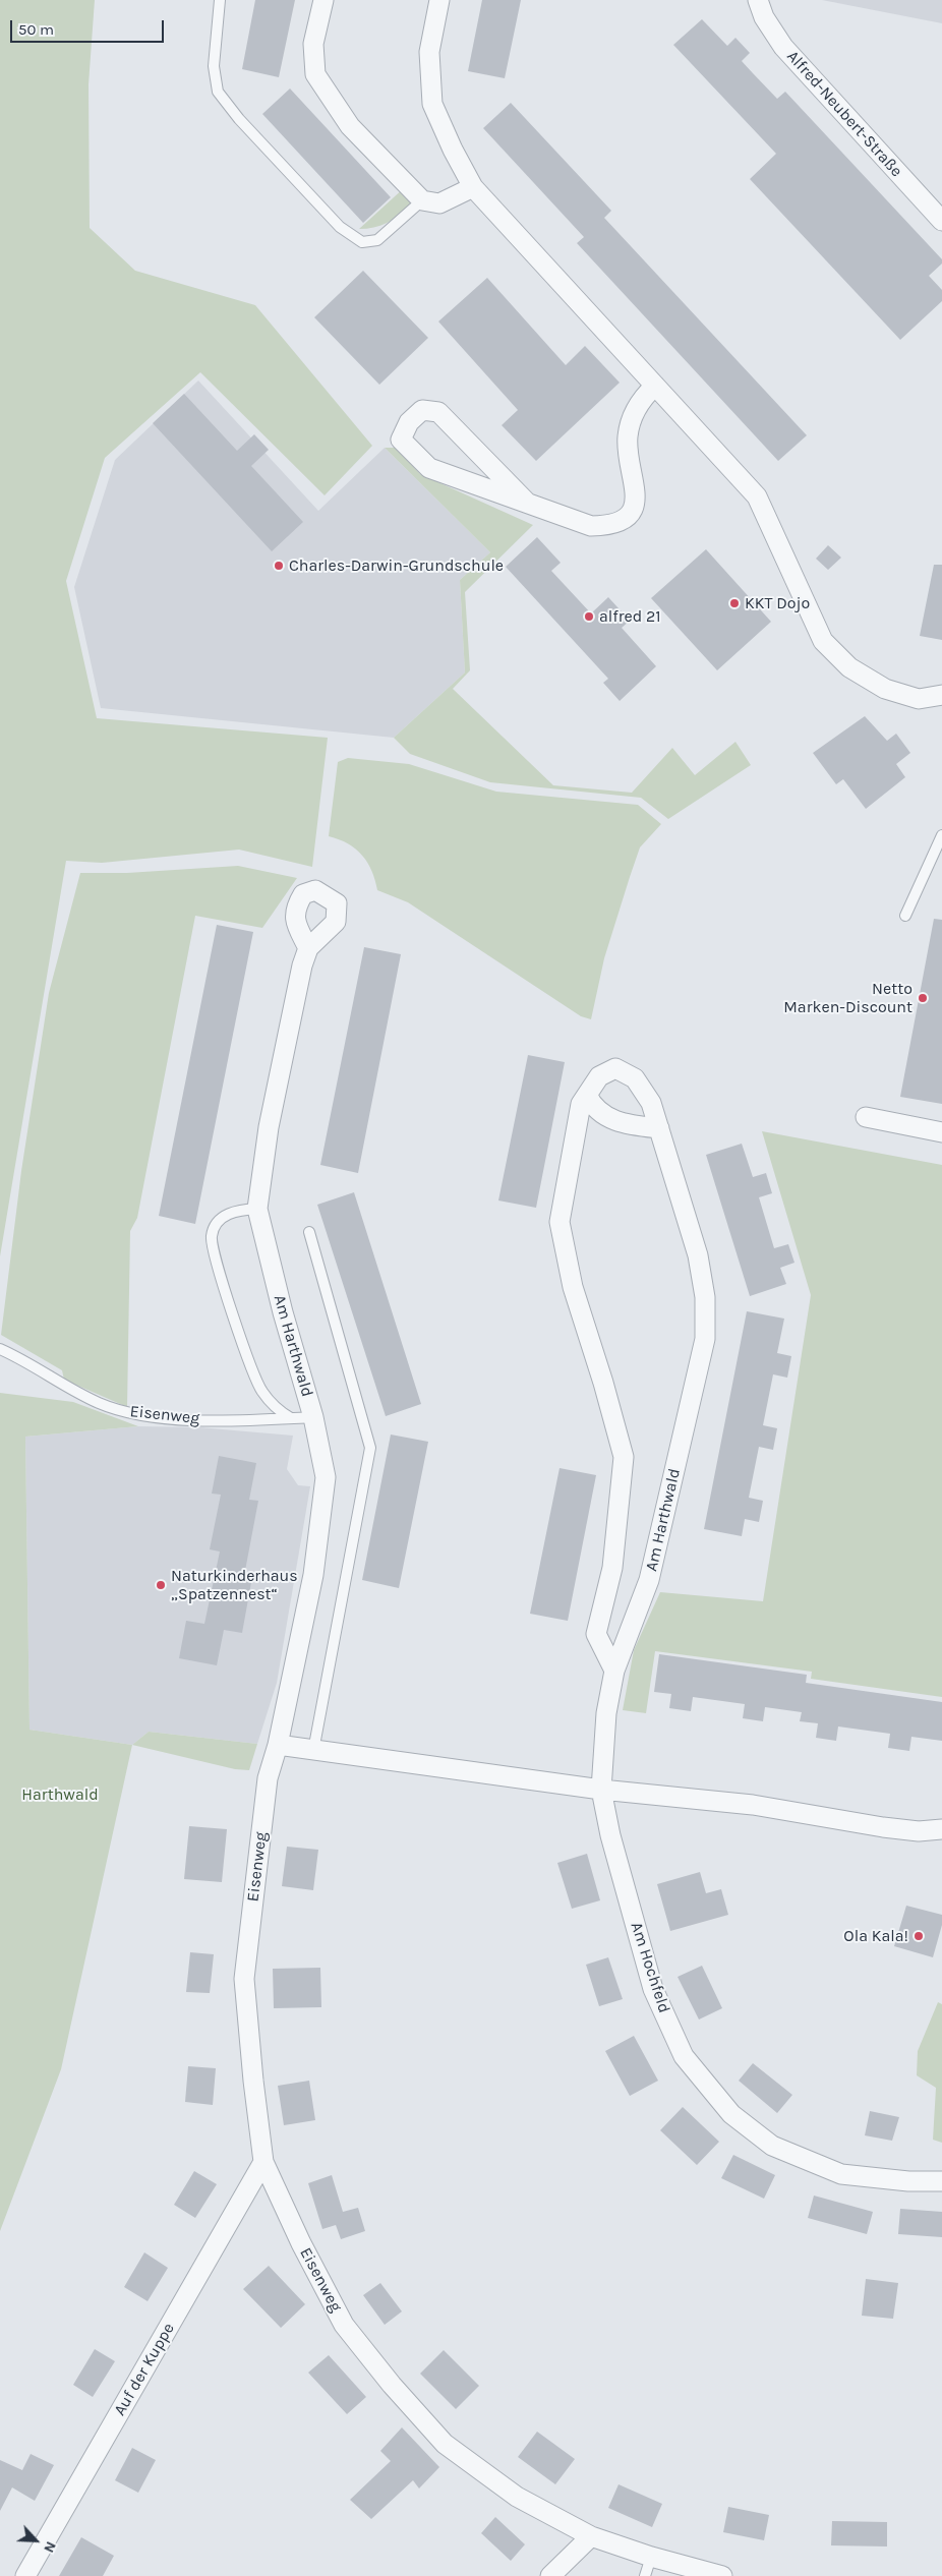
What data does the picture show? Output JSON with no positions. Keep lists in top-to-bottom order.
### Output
{
  "streets": {
    "street": [
      "Alfred-Neubert-Straße",
      "Am Harthwald",
      "Eisenweg",
      "Am Hochfeld",
      "Auf der Kuppe"
    ]
  },
  "crossings": [
    ["Am Harthwald", "Eisenweg"],
    ["Am Harthwald", "Am Hochfeld"],
    ["Eisenweg", "Auf der Kuppe"]
  ],
  "parks": ["Harthwald"],
  "places": [
    "Charles-Darwin-Grundschule",
    "KKT Dojo",
    "alfred 21",
    "Netto Marken-Discount",
    "Naturkinderhaus „Spatzennest“",
    "Ola Kala!"
  ],
  "scale_bar": "50 m",
  "north": "bottom right"
}
